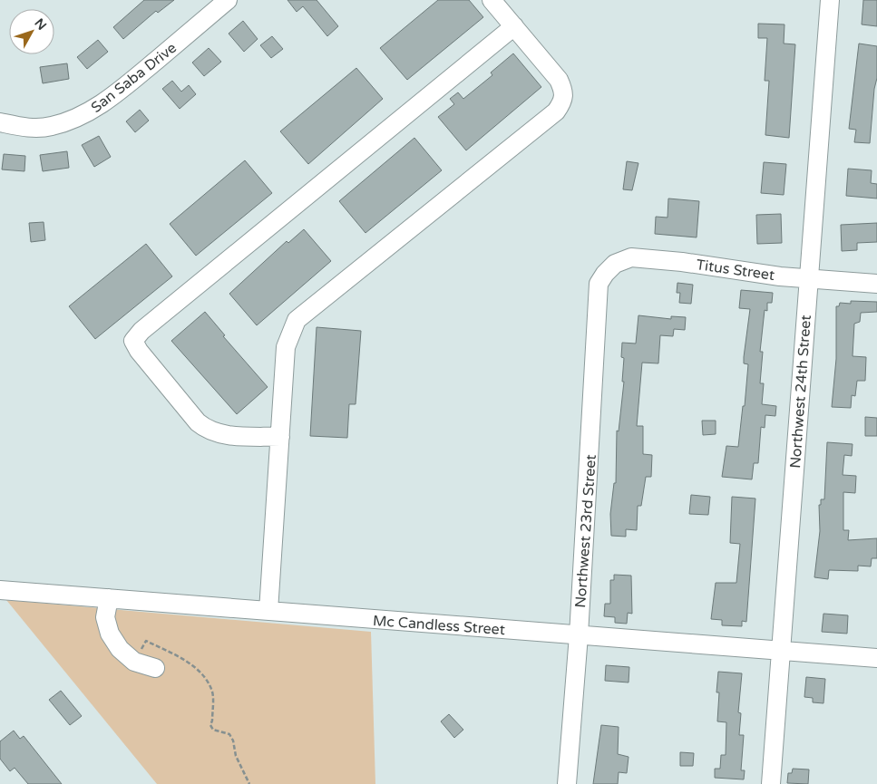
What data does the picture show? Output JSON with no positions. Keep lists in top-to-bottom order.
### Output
{
  "streets": {
    "street": [
      "San Saba Drive",
      "Titus Street",
      "Northwest 24th Street",
      "Northwest 23rd Street",
      "Mc Candless Street"
    ]
  },
  "crossings": [
    ["Titus Street", "Northwest 24th Street"],
    ["Titus Street", "Northwest 23rd Street"],
    ["Northwest 24th Street", "Mc Candless Street"],
    ["Northwest 23rd Street", "Mc Candless Street"]
  ],
  "north": "top right"
}
